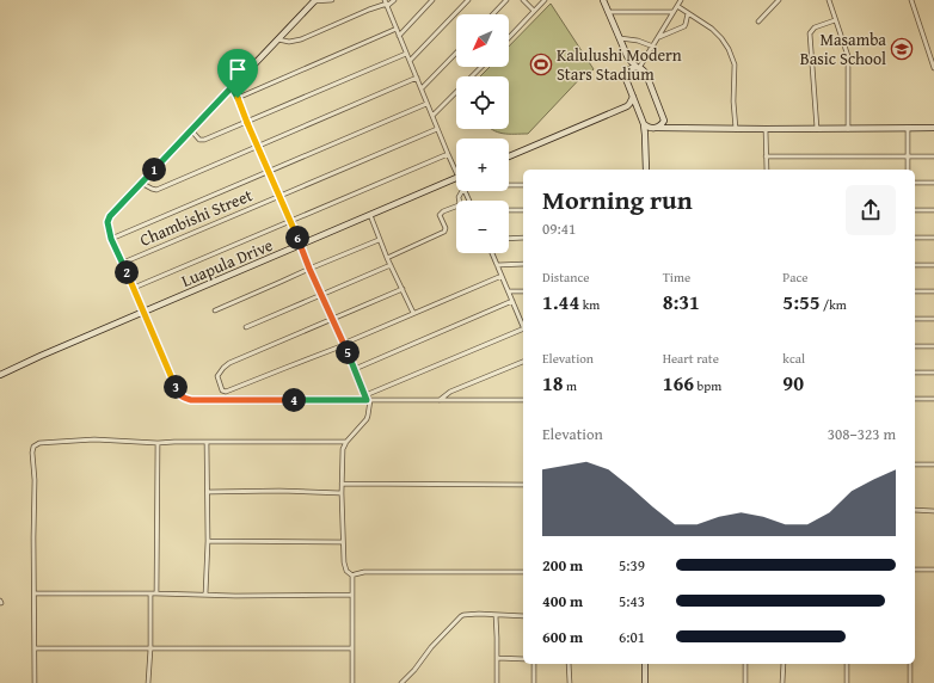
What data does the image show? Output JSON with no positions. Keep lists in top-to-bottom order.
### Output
{
  "streets": {
    "street": ["Chambishi Street", "Luapula Drive"]
  },
  "places": {
    "school or university": ["Masamba Basic School"],
    "sports": ["Kalulushi Modern Stars Stadium"]
  },
  "north": "bottom left",
  "page": {
    "map_buttons": ["+", "−"],
    "pins": [
      "1",
      "6",
      "2",
      "5",
      "3",
      "4"
    ],
    "heading": ["Morning run", "09:41"],
    "stats": [
      ["Distance", "1.44 km"],
      ["Time", "8:31"],
      ["Pace", "5:55 /km"],
      ["Elevation", "18 m"],
      ["Heart rate", "166 bpm"],
      ["kcal", "90"]
    ],
    "chart": ["Elevation", "308–323 m"],
    "list": [
      {
        "name": "200 m",
        "note": "5:39"
      },
      {
        "name": "400 m",
        "note": "5:43"
      },
      {
        "name": "600 m",
        "note": "6:01"
      }
    ]
  }
}
